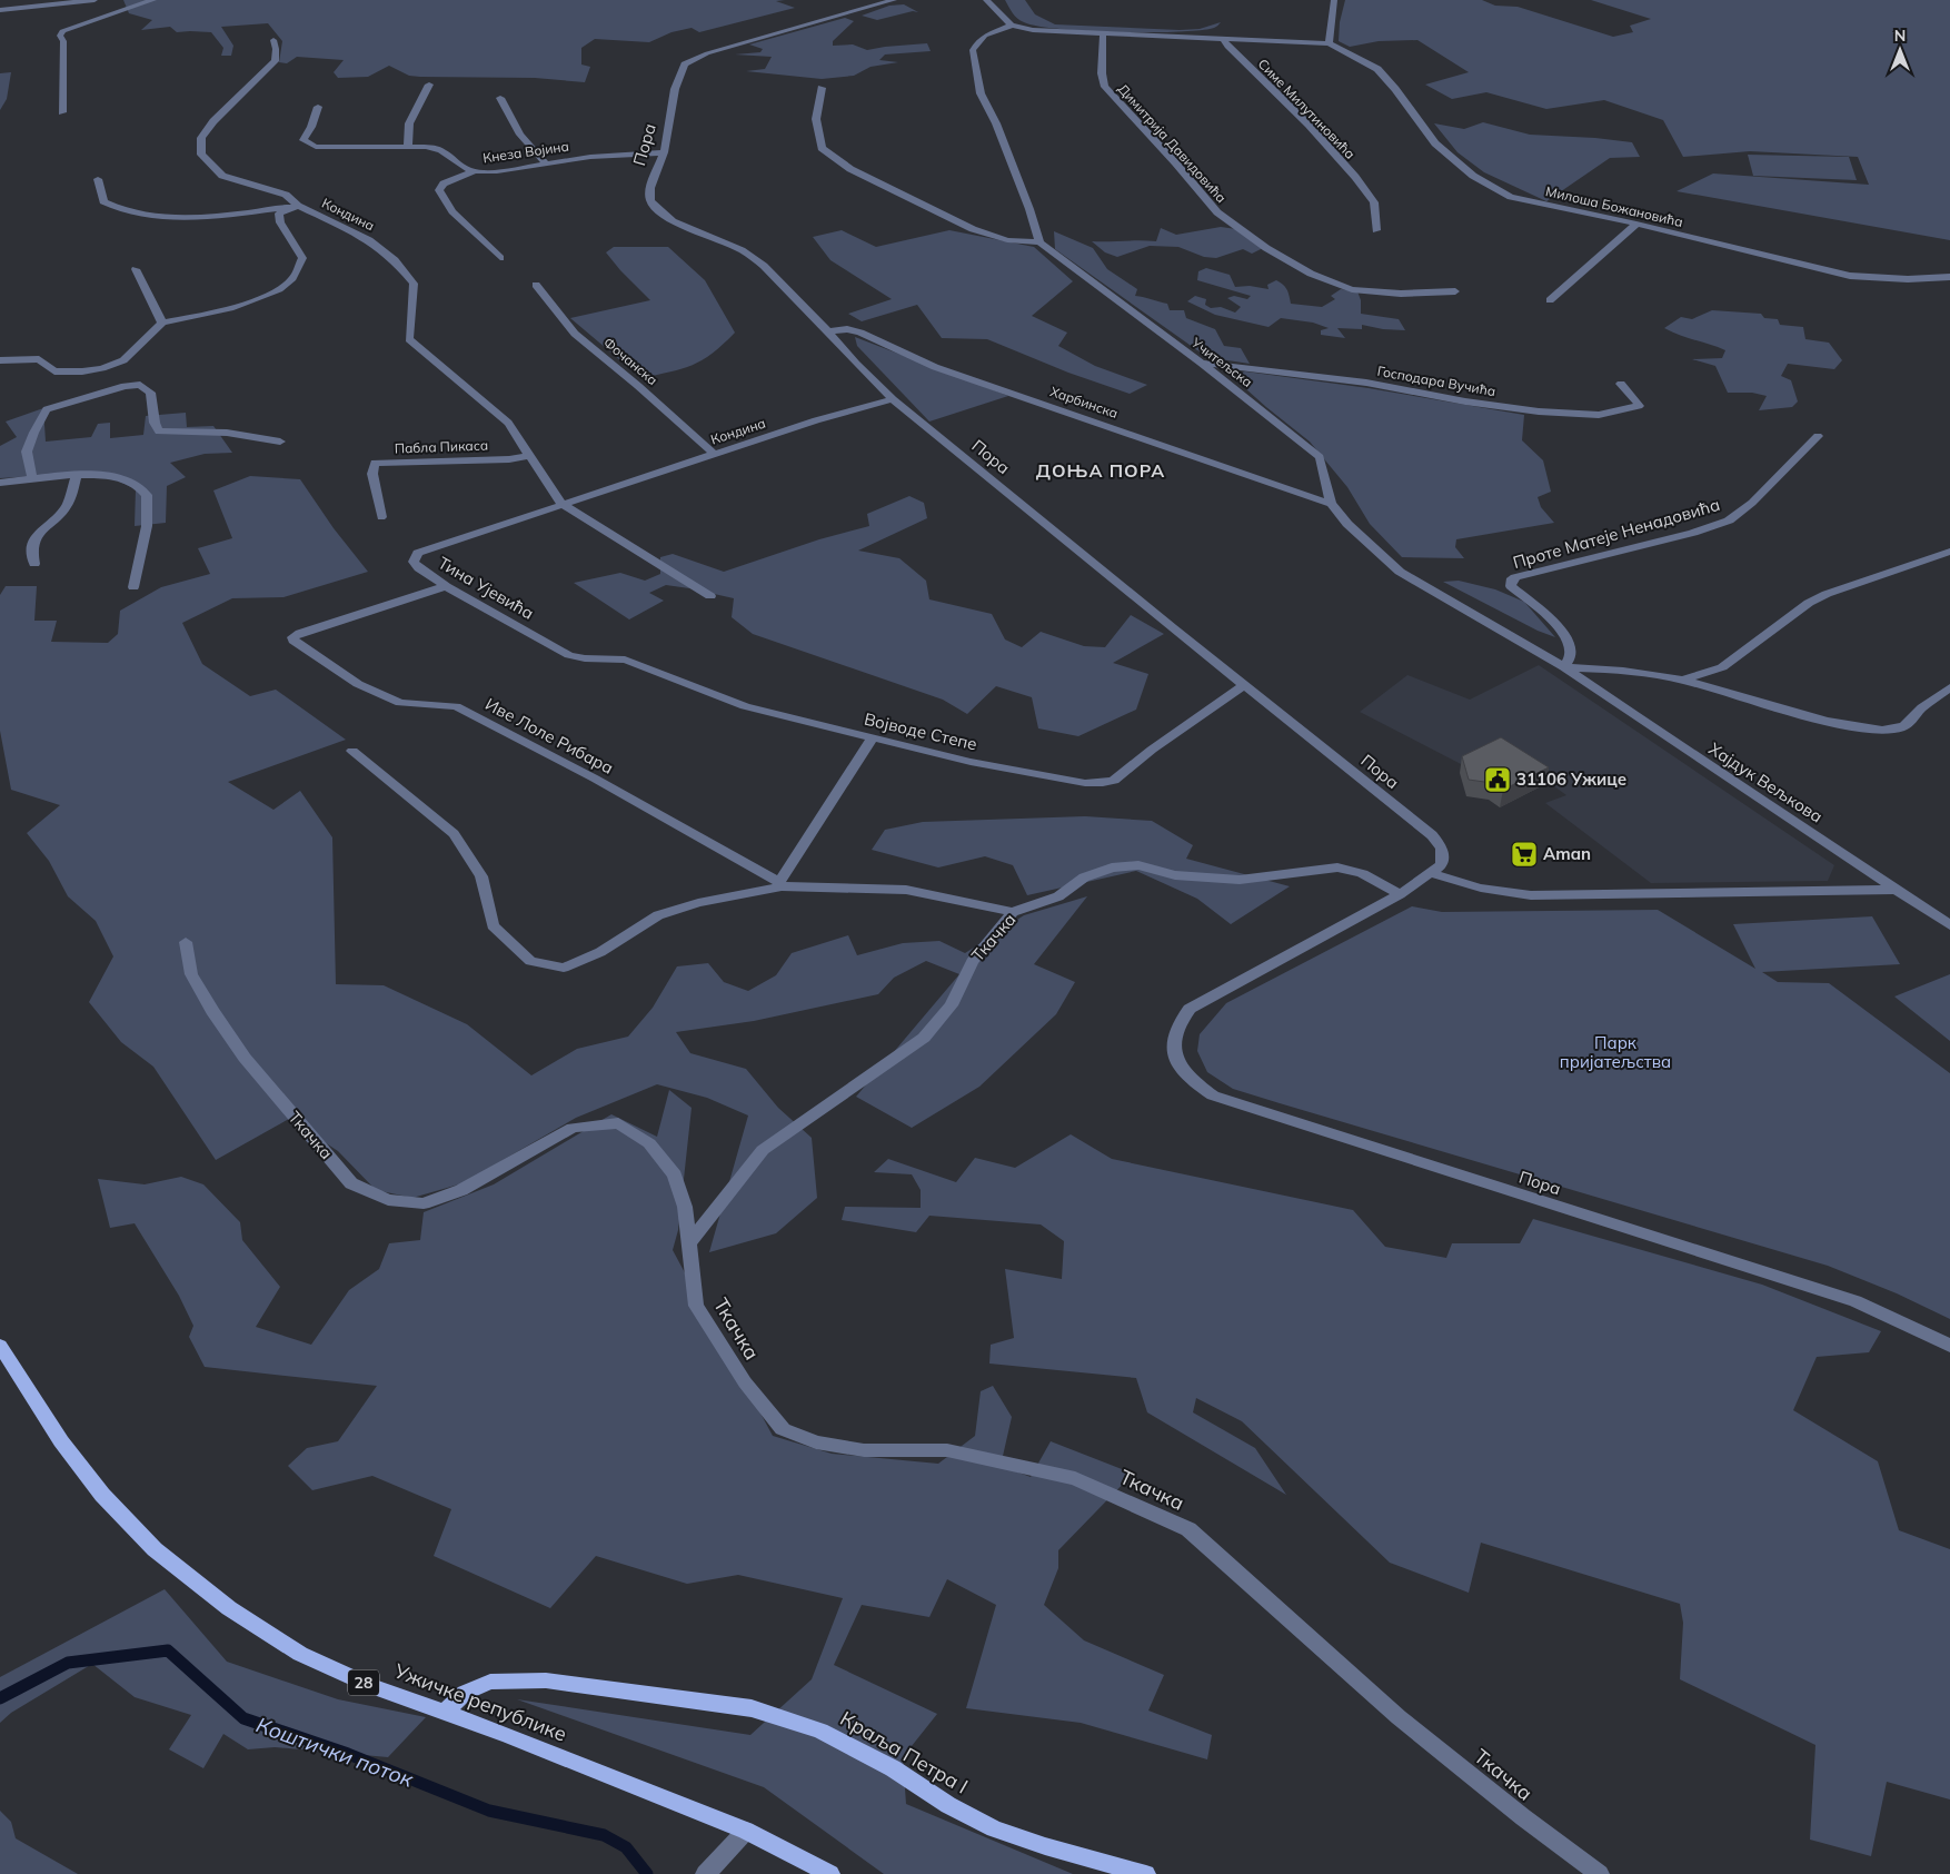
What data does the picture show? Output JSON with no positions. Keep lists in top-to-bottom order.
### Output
{
  "streets": {
    "main road": ["28", "Ужичке републике", "Краља Петра I"],
    "street": [
      "Симе Милутиновића",
      "Димитрија Давидовића",
      "Пора",
      "Кнеза Војина",
      "Милоша Божановића",
      "Кондина",
      "Фочанска",
      "Учитељска",
      "Господара Вучића",
      "Харбинска",
      "Пабла Пикаса",
      "Проте Матеје Ненадовића",
      "Тина Ујевића",
      "Војводе Степе",
      "Иве Лоле Рибара",
      "Хајдук Вељкова",
      "Ткачка"
    ]
  },
  "crossings": [
    ["Пора", "Кнеза Војина"],
    ["Пора", "Кондина"],
    ["Пора", "Харбинска"],
    ["Пора", "Војводе Степе"],
    ["Пора", "Ткачка"],
    ["Кондина", "Фочанска"],
    ["Кондина", "Пабла Пикаса"],
    ["Кондина", "Тина Ујевића"],
    ["Учитељска", "Господара Вучића"],
    ["Учитељска", "Харбинска"],
    ["Учитељска", "Проте Матеје Ненадовића"],
    ["Учитељска", "Хајдук Вељкова"],
    ["Проте Матеје Ненадовића", "Хајдук Вељкова"],
    ["Тина Ујевића", "Војводе Степе"],
    ["Тина Ујевића", "Иве Лоле Рибара"],
    ["Ужичке републике", "Краља Петра I"]
  ],
  "districts": ["ДОЊА ПОРА"],
  "water": ["Коштички поток"],
  "parks": ["Парк пријатељства"],
  "places": {
    "public building": ["31106 Ужице"],
    "supermarket": ["Aman"]
  },
  "north": "top"
}
